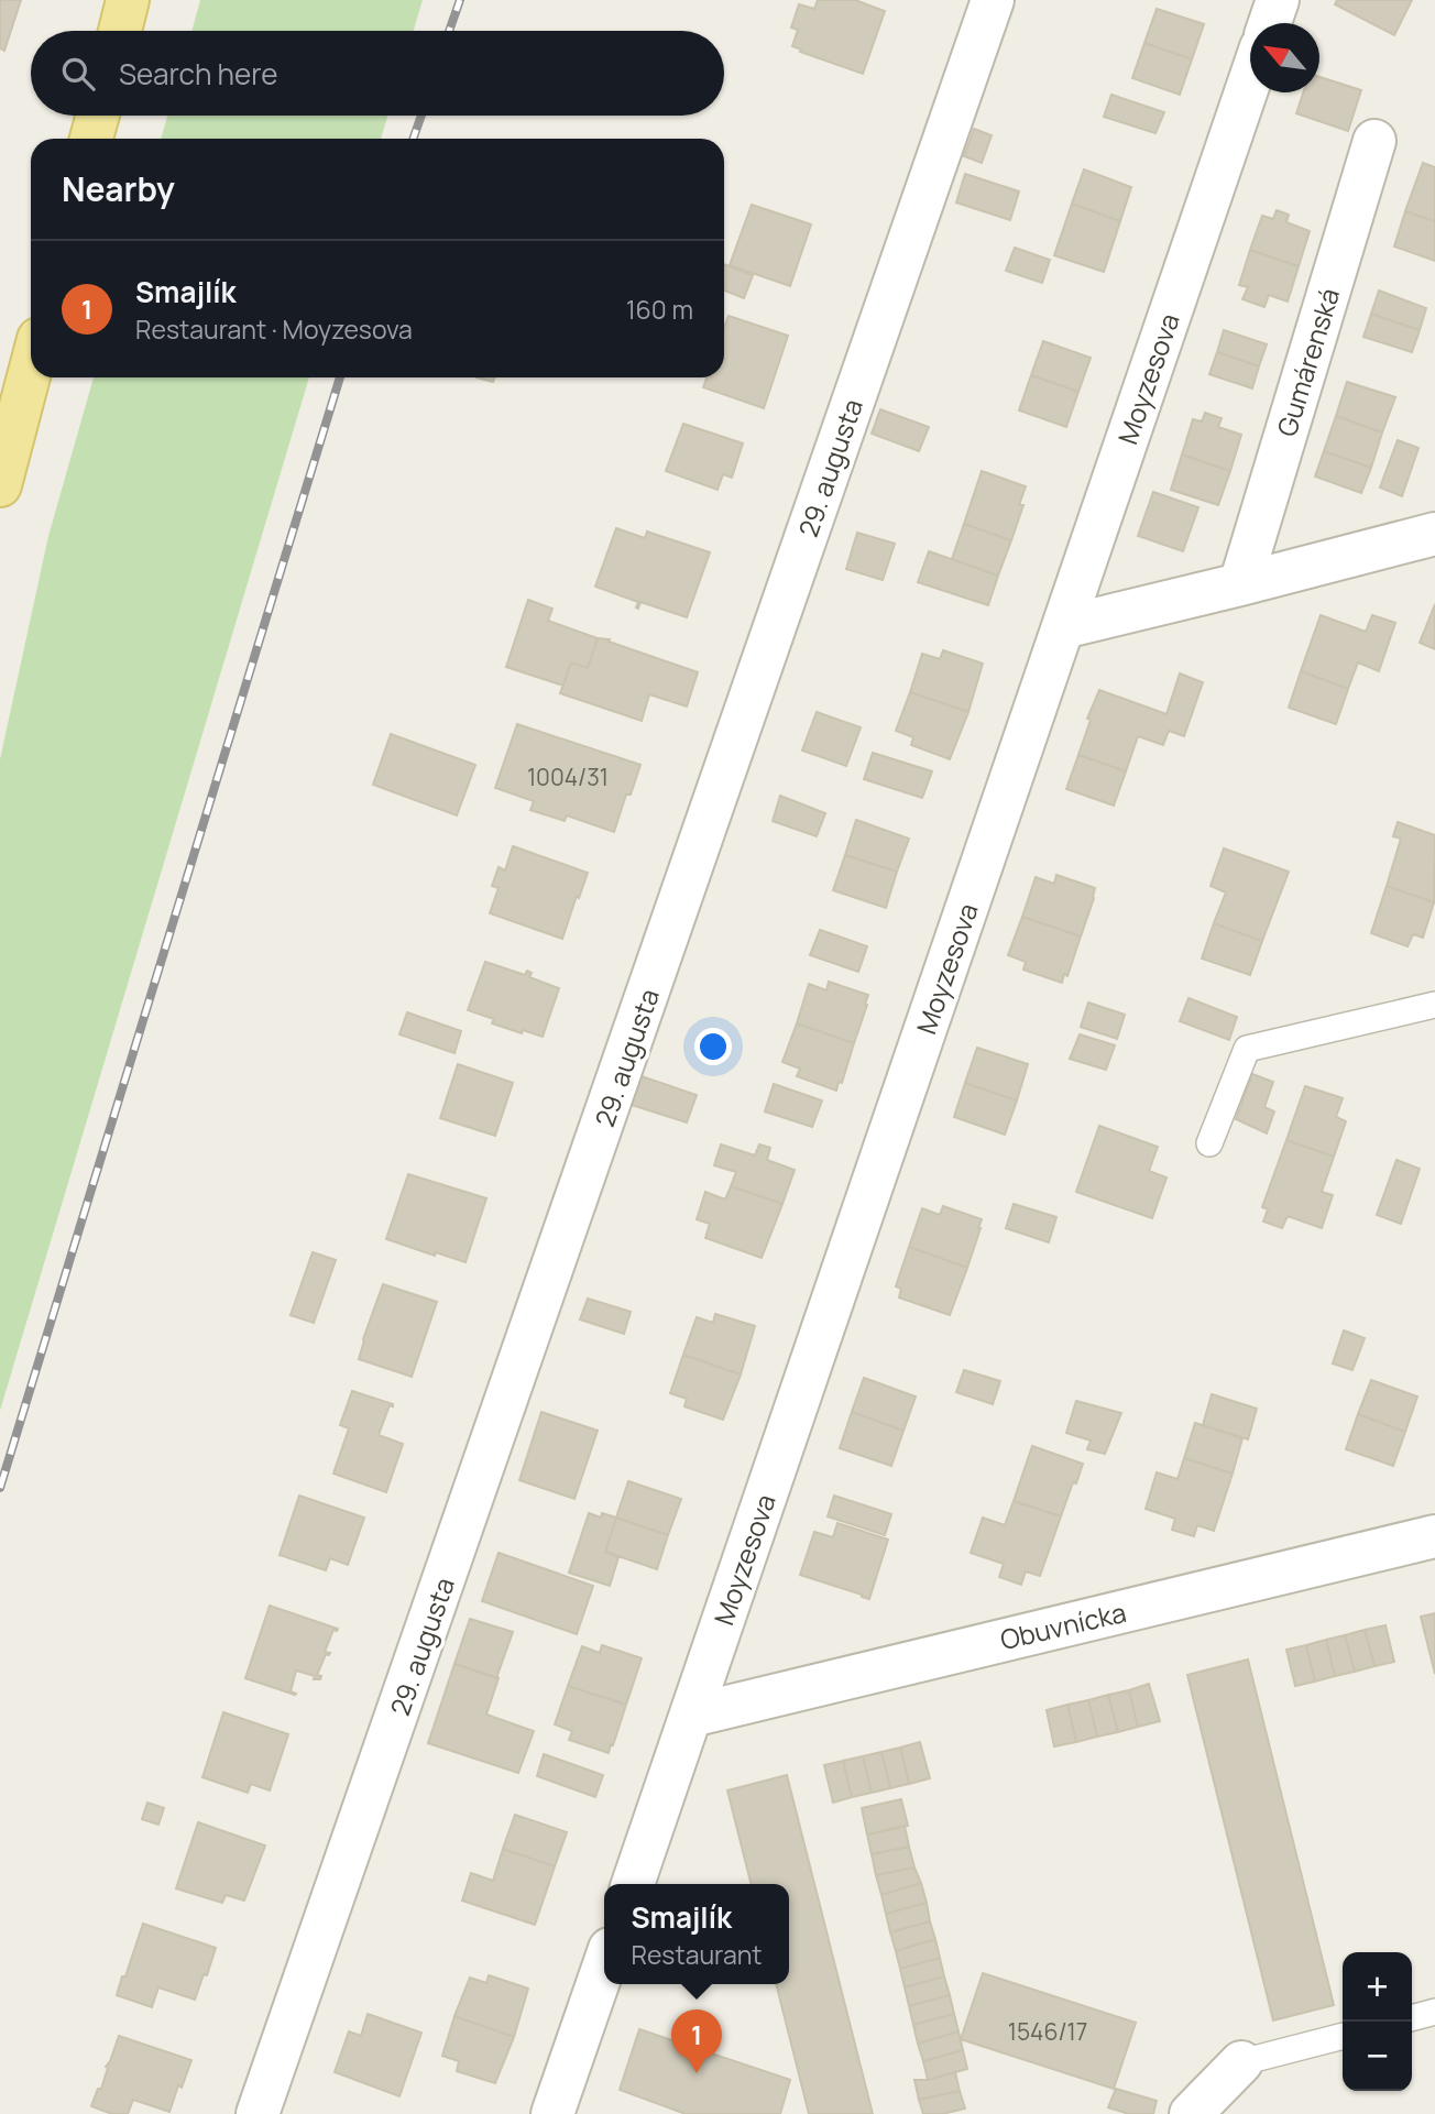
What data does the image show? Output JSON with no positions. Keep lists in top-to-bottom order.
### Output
{
  "streets": {
    "street": [
      "Gumárenská",
      "Moyzesova",
      "29. augusta",
      "Obuvnícka"
    ]
  },
  "crossings": [
    ["Moyzesova", "Obuvnícka"]
  ],
  "house_numbers": ["1004/31", "1546/17"],
  "north": "top left",
  "page": {
    "search": "Search here",
    "heading": "Nearby",
    "list": [
      {
        "mark": "1",
        "name": "Smajlík",
        "note": "Restaurant · Moyzesova",
        "value": "160 m"
      }
    ],
    "popup": ["Smajlík", "Restaurant"],
    "map_buttons": ["+", "−"],
    "pins": "1"
  }
}
